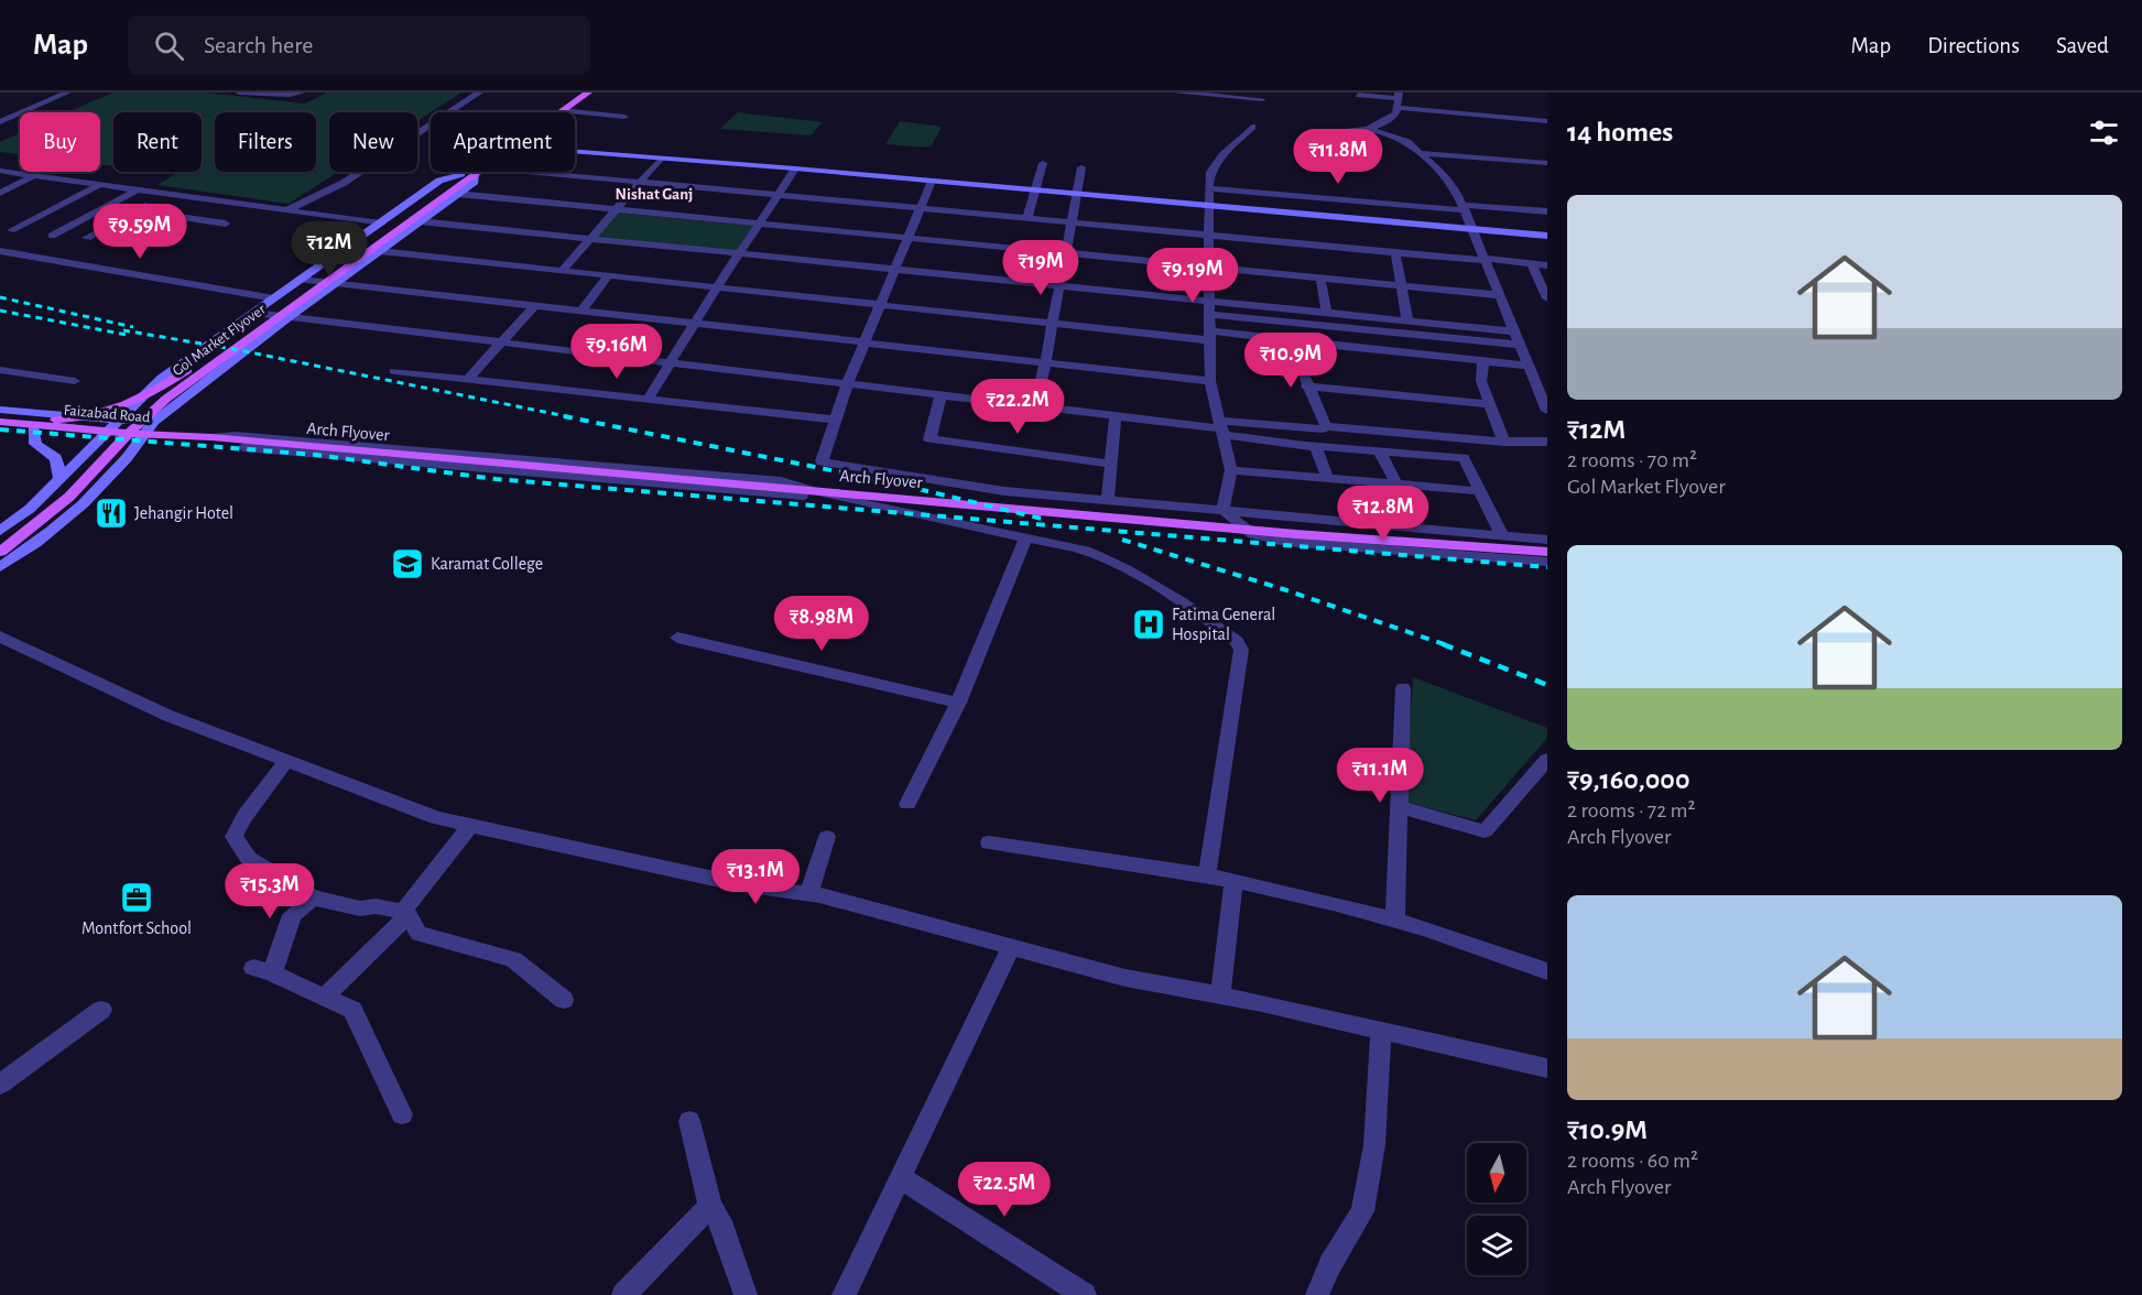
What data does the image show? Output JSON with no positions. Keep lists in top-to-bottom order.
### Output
{
  "streets": {
    "main road": ["Gol Market Flyover", "Faizabad Road", "Arch Flyover"]
  },
  "crossings": [
    ["Gol Market Flyover", "Faizabad Road"],
    ["Faizabad Road", "Arch Flyover"]
  ],
  "districts": ["Nishat Ganj"],
  "places": {
    "restaurant": ["Jehangir Hotel"],
    "school or university": ["Karamat College"],
    "hospital": ["Fatima General Hospital"],
    "office": ["Montfort School"]
  },
  "north": "bottom",
  "page": {
    "header": "Map",
    "search": "Search here",
    "nav": ["Map", "Directions", "Saved"],
    "heading": "14 homes",
    "chip": [
      "Buy",
      "Rent",
      "Filters",
      "New",
      "Apartment"
    ],
    "price": [
      "₹11.8M",
      "₹9.59M",
      "₹12M",
      "₹19M",
      "₹9.19M",
      "₹9.16M",
      "₹10.9M",
      "₹22.2M",
      "₹12.8M",
      "₹8.98M",
      "₹11.1M",
      "₹13.1M",
      "₹15.3M",
      "₹22.5M"
    ],
    "list": [
      {
        "name": "₹12M",
        "note": "2 rooms · 70 m² · Gol Market Flyover"
      },
      {
        "name": "₹9,160,000",
        "note": "2 rooms · 72 m² · Arch Flyover"
      },
      {
        "name": "₹10.9M",
        "note": "2 rooms · 60 m² · Arch Flyover"
      }
    ]
  }
}
